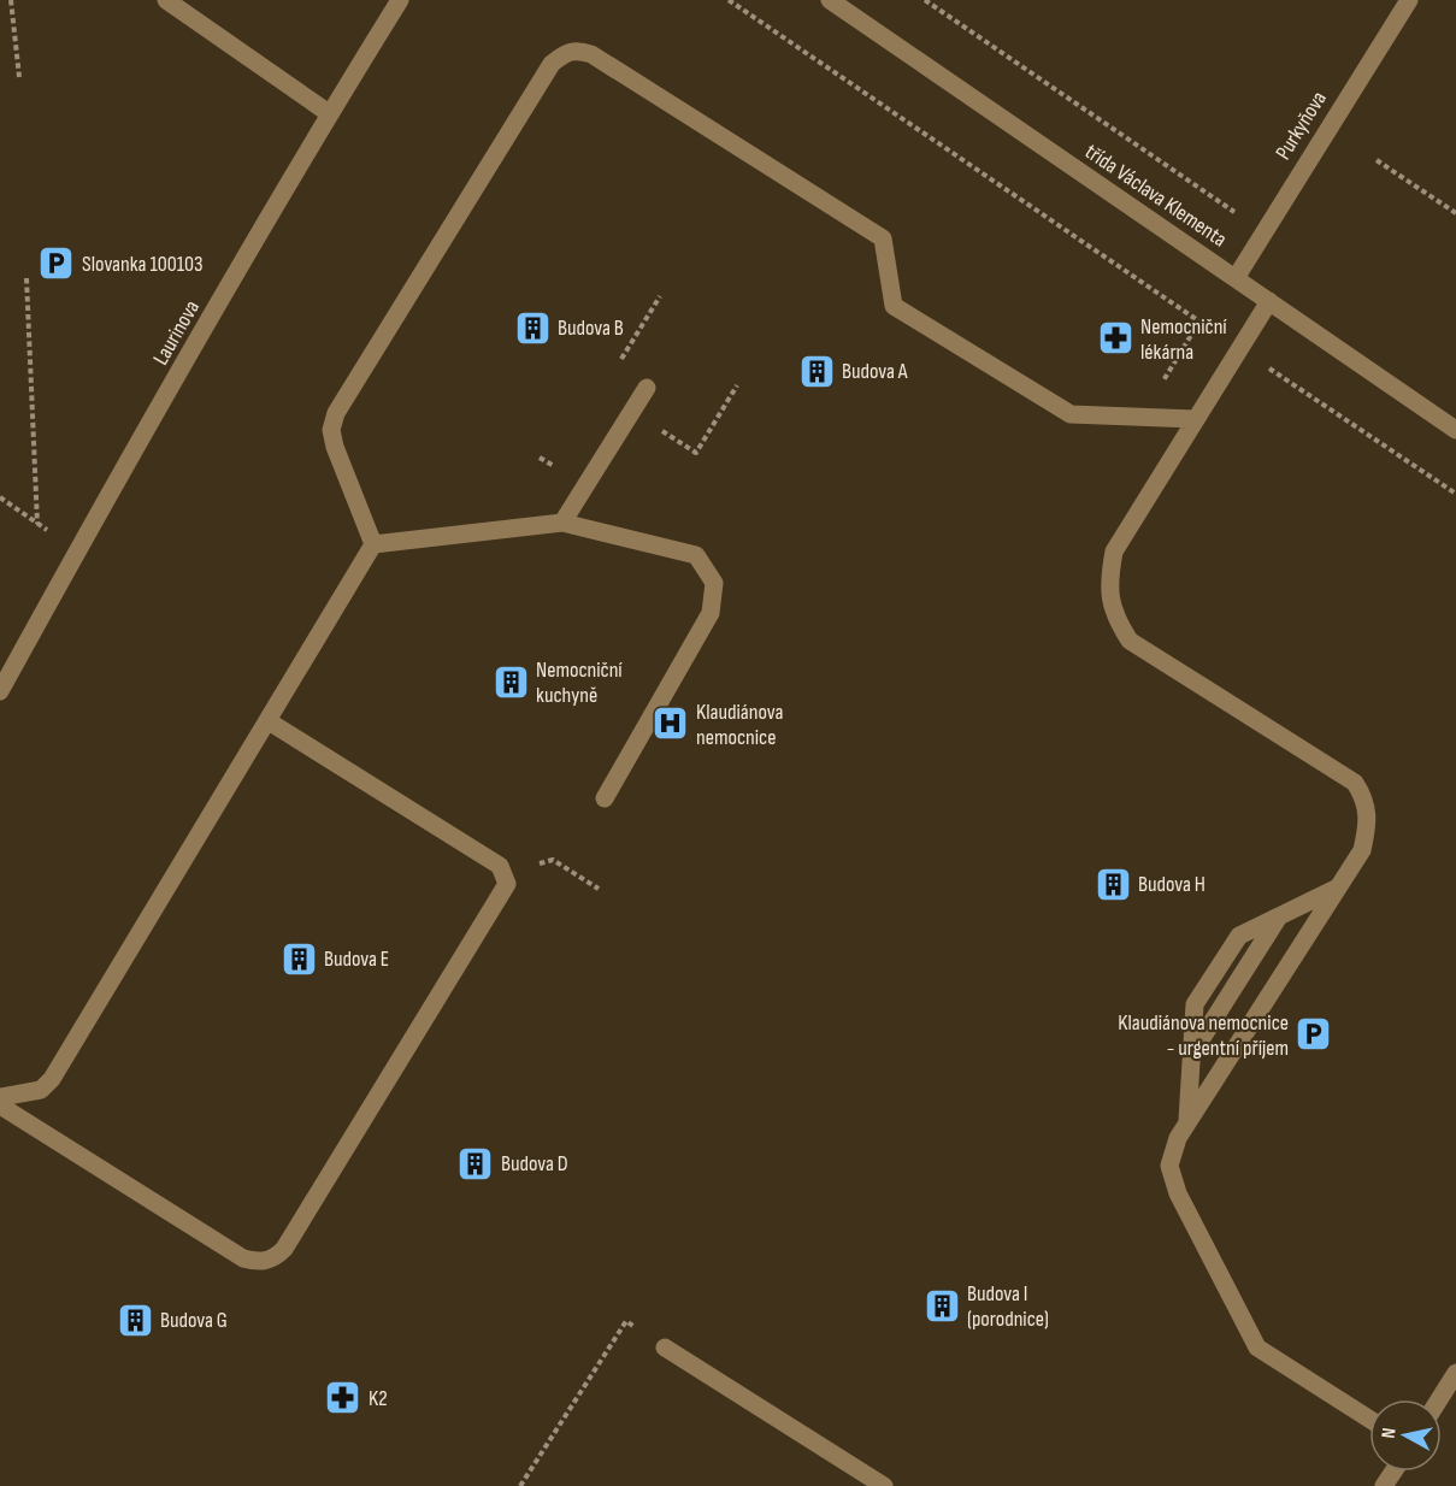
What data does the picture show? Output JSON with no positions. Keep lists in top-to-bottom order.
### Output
{
  "streets": {
    "street": ["Purkyňova", "třída Václava Klementa", "Laurinova"]
  },
  "crossings": [
    ["Purkyňova", "třída Václava Klementa"]
  ],
  "places": {
    "parking": ["Slovanka 100103", "Klaudiánova nemocnice - urgentní příjem"],
    "building": [
      "Budova B",
      "Budova A",
      "Nemocniční kuchyně",
      "Budova H",
      "Budova E",
      "Budova D",
      "Budova I (porodnice)",
      "Budova G"
    ],
    "pharmacy": ["Nemocniční lékárna", "K2"],
    "hospital": ["Klaudiánova nemocnice"]
  },
  "north": "left"
}
